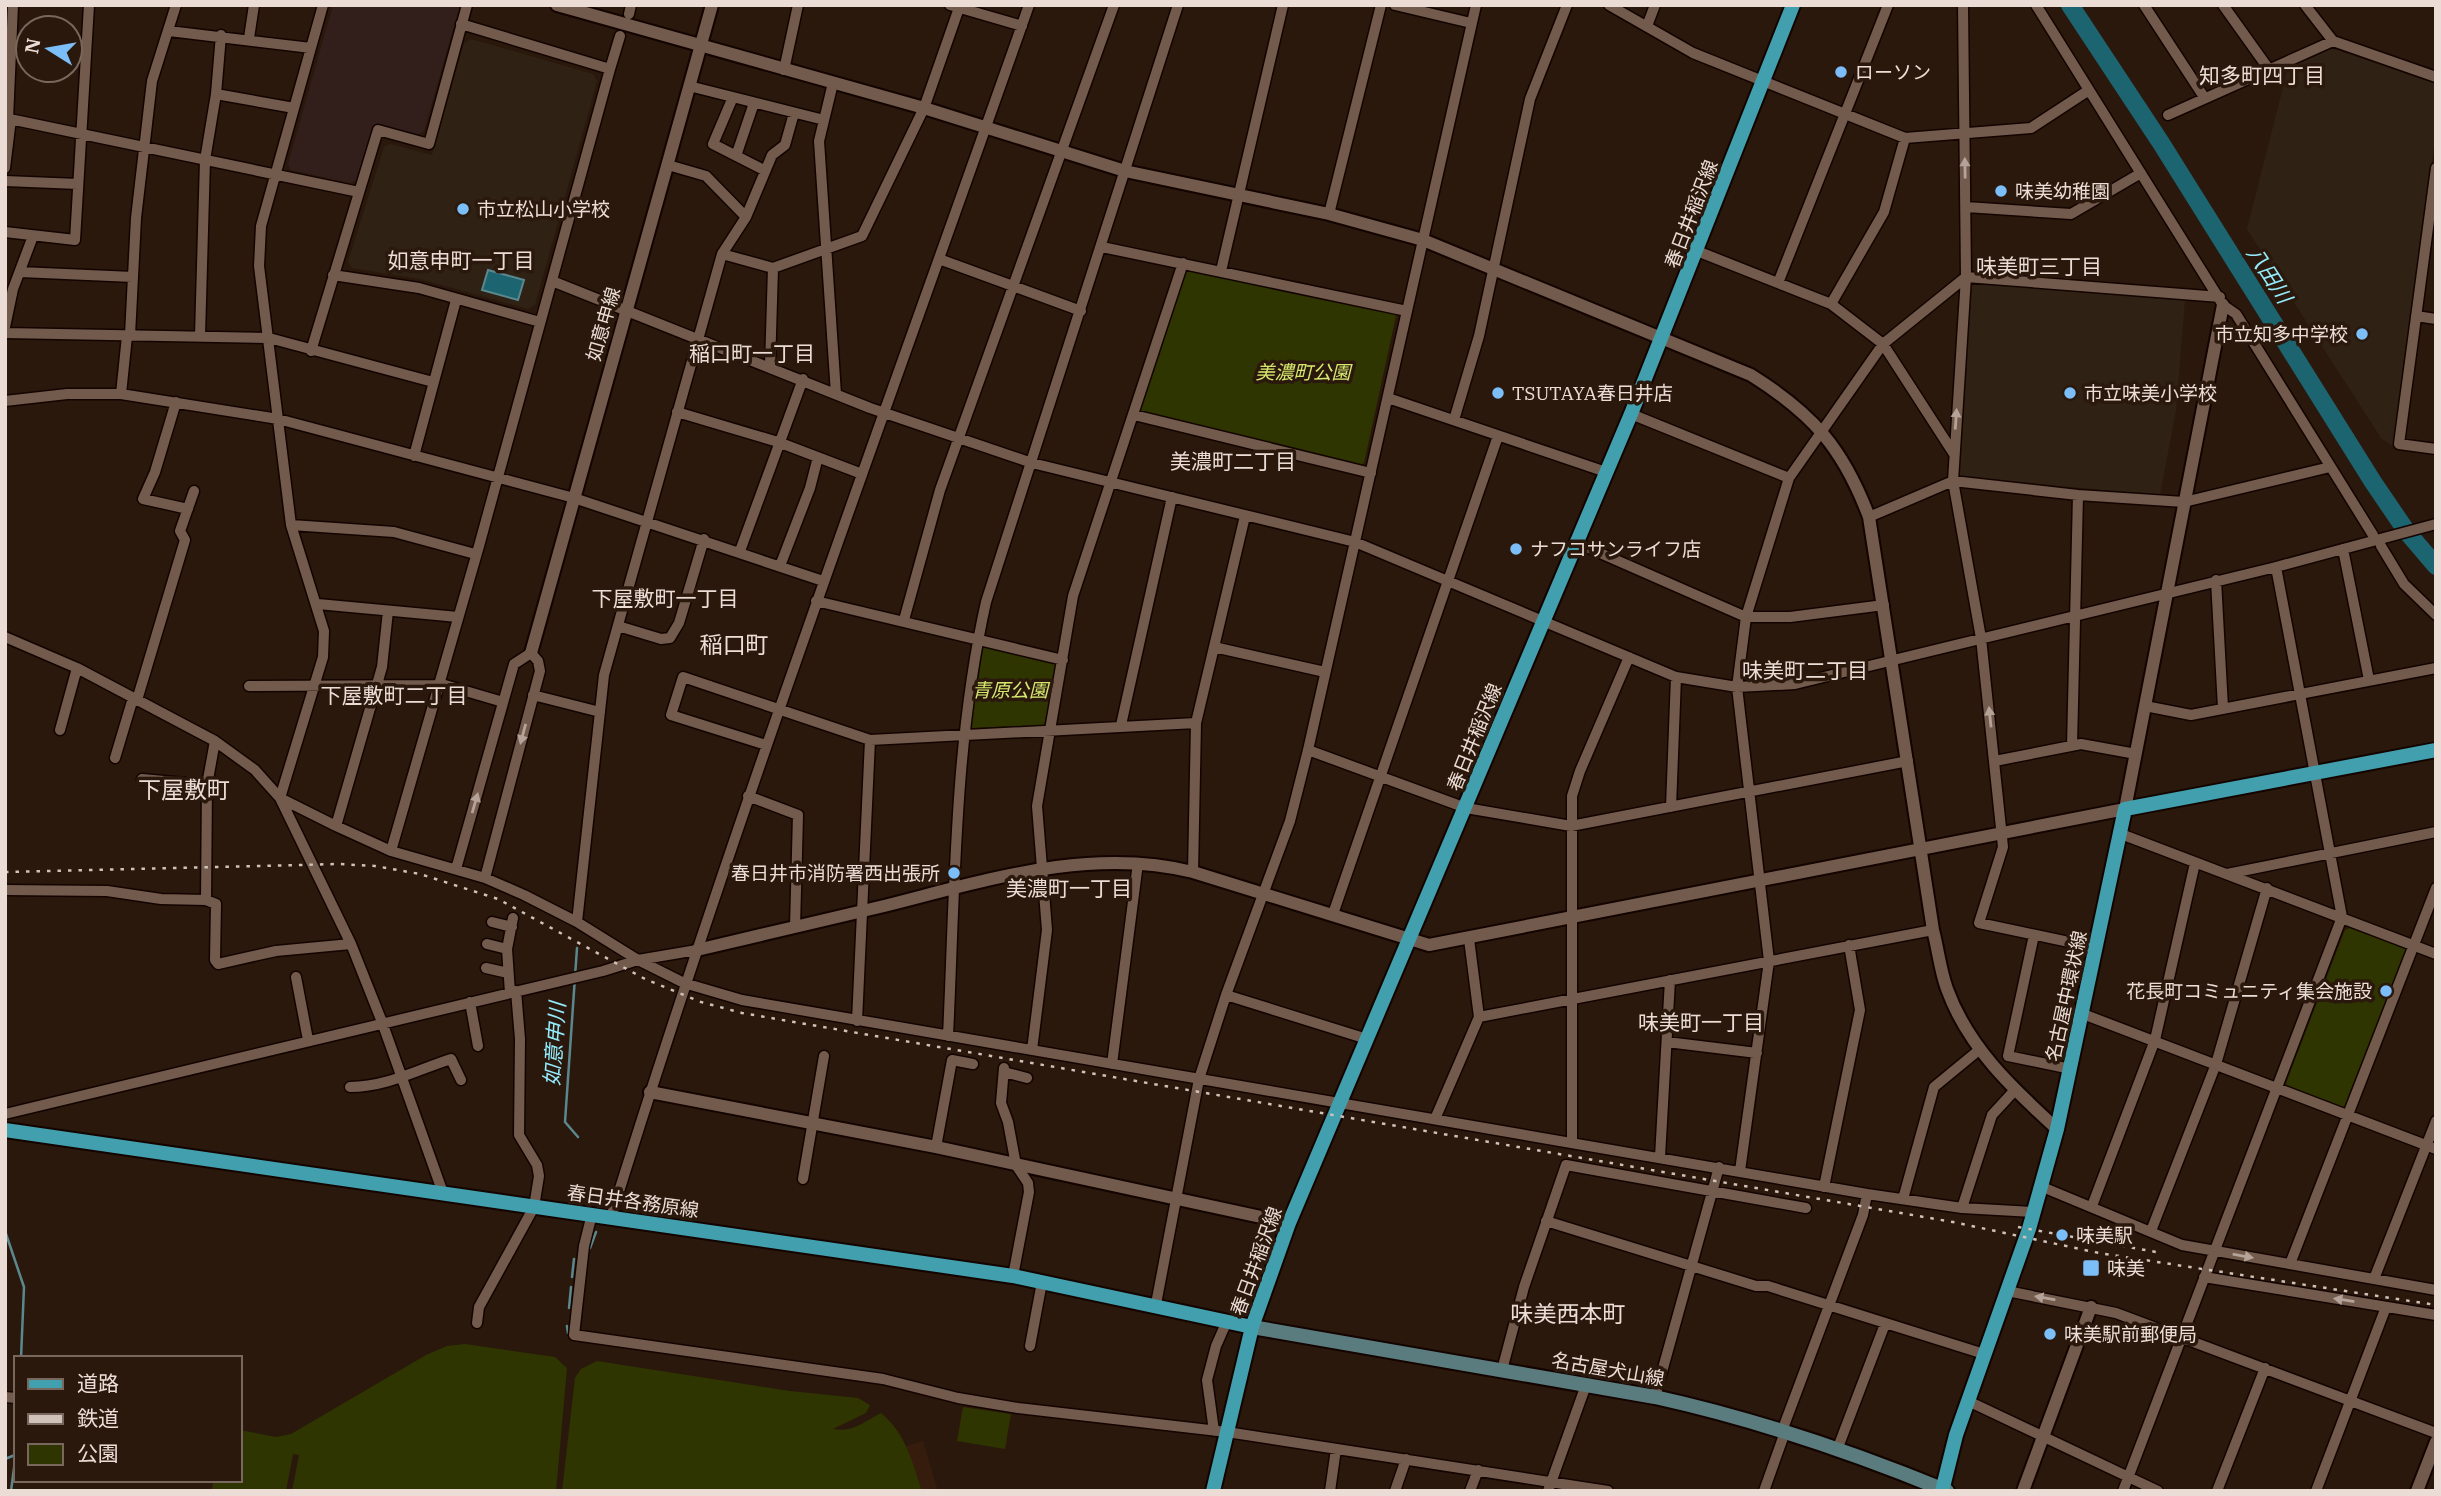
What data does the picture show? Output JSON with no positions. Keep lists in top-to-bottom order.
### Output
{
  "streets": {
    "main road": [
      "春日井稲沢線",
      "名古屋中環状線",
      "春日井各務原線",
      "名古屋犬山線"
    ],
    "street": ["如意申線"]
  },
  "crossings": [
    ["春日井稲沢線", "春日井各務原線"],
    ["春日井稲沢線", "名古屋犬山線"],
    ["名古屋中環状線", "名古屋犬山線"],
    ["春日井各務原線", "名古屋犬山線"]
  ],
  "districts": [
    "知多町四丁目",
    "如意申町一丁目",
    "味美町三丁目",
    "稲口町一丁目",
    "美濃町二丁目",
    "下屋敷町一丁目",
    "稲口町",
    "味美町二丁目",
    "下屋敷町二丁目",
    "下屋敷町",
    "美濃町一丁目",
    "味美町一丁目",
    "味美西本町"
  ],
  "water": ["八田川", "如意申川"],
  "parks": ["美濃町公園", "青原公園"],
  "places": {
    "other": [
      "ローソン",
      "味美幼稚園",
      "市立松山小学校",
      "市立知多中学校",
      "TSUTAYA春日井店",
      "市立味美小学校",
      "ナフコサンライフ店",
      "春日井市消防署西出張所",
      "花長町コミュニティ集会施設",
      "味美駅",
      "味美駅前郵便局"
    ],
    "transit": ["味美"]
  },
  "legend": ["道路", "鉄道", "公園"],
  "north": "left"
}
